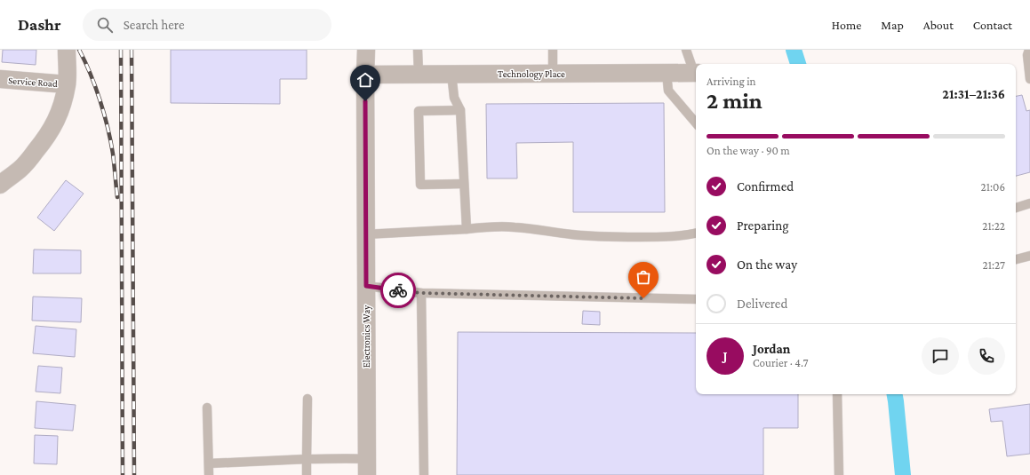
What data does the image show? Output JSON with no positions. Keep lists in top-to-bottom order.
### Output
{
  "streets": {
    "street": ["Technology Place", "Service Road", "Electronics Way"]
  },
  "crossings": [
    ["Technology Place", "Electronics Way"]
  ],
  "page": {
    "header": "Dashr",
    "search": "Search here",
    "nav": [
      "Home",
      "Map",
      "About",
      "Contact"
    ],
    "heading": ["2 min", "Arriving in", "21:31–21:36"],
    "panel": ["Jordan", "Courier · 4.7"],
    "bar": "On the way · 90 m",
    "list": [
      ["Confirmed", "21:06"],
      ["Preparing", "21:22"],
      ["On the way", "21:27"],
      "Delivered"
    ],
    "round": "J"
  }
}
